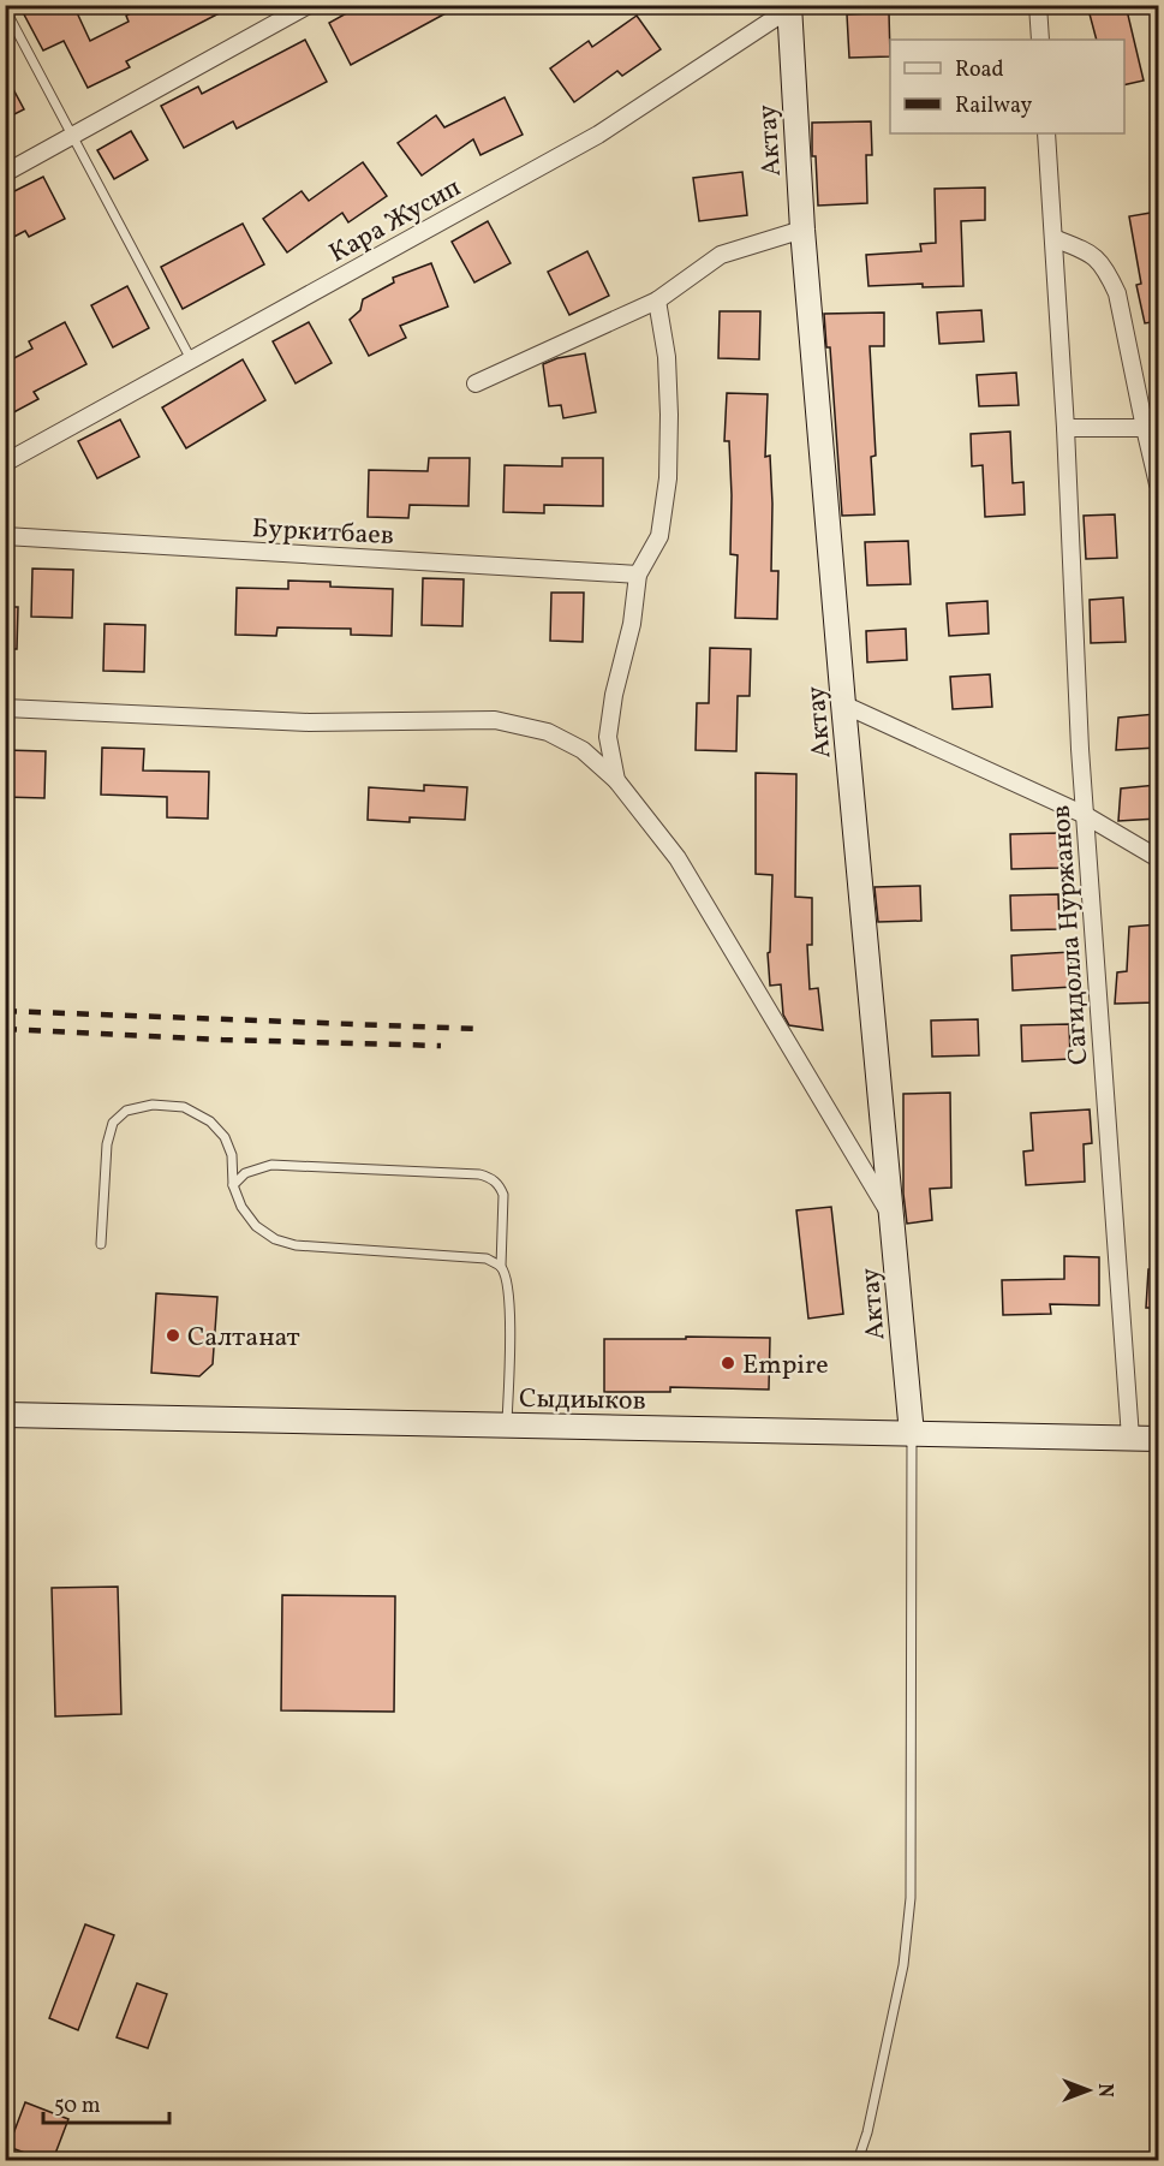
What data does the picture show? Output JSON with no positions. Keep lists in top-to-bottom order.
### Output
{
  "streets": {
    "street": [
      "Актау",
      "Кара Жусип",
      "Буркитбаев",
      "Сагидолла Нуржанов",
      "Сыдиыков"
    ]
  },
  "crossings": [
    ["Актау", "Кара Жусип"],
    ["Актау", "Сыдиыков"],
    ["Сагидолла Нуржанов", "Сыдиыков"]
  ],
  "places": ["Салтанат", "Empire"],
  "legend": ["Road", "Railway"],
  "scale_bar": "50 m",
  "north": "right"
}
